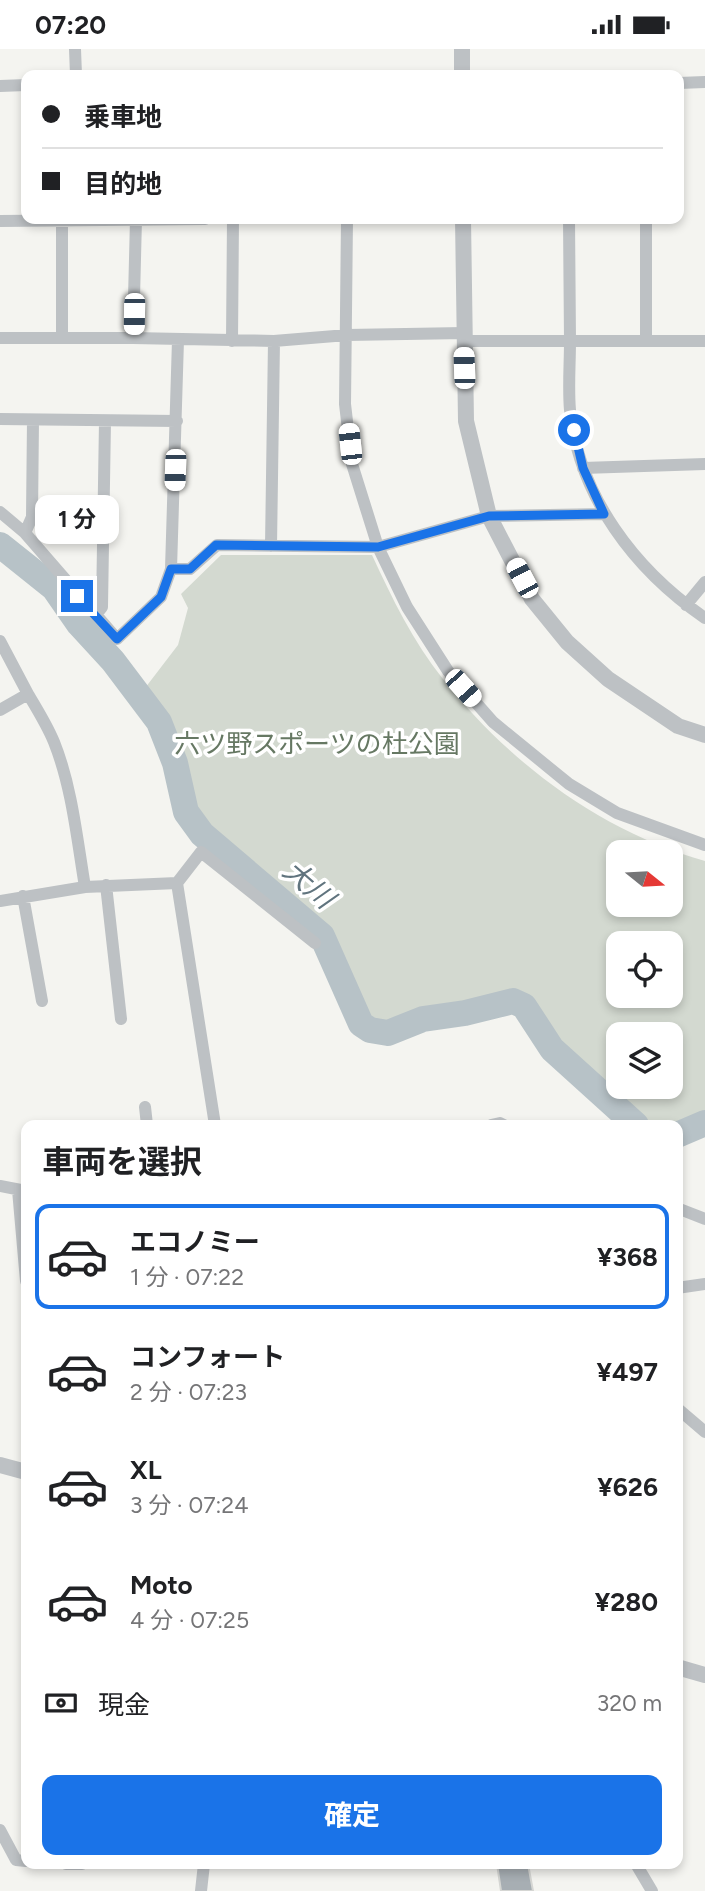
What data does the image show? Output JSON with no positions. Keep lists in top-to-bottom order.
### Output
{
  "water": ["大川"],
  "parks": ["六ツ野スポーツの杜公園"],
  "north": "right",
  "page": {
    "status": "07:20",
    "banner": ["乗車地", "目的地"],
    "bubble": "1 分",
    "heading": "車両を選択",
    "list": [
      {
        "name": "エコノミー",
        "note": "1 分 · 07:22",
        "value": "¥368"
      },
      {
        "name": "コンフォート",
        "note": "2 分 · 07:23",
        "value": "¥497"
      },
      {
        "name": "XL",
        "note": "3 分 · 07:24",
        "value": "¥626"
      },
      {
        "name": "Moto",
        "note": "4 分 · 07:25",
        "value": "¥280"
      }
    ],
    "pay": ["現金", "320 m"],
    "buttons": "確定"
  }
}
